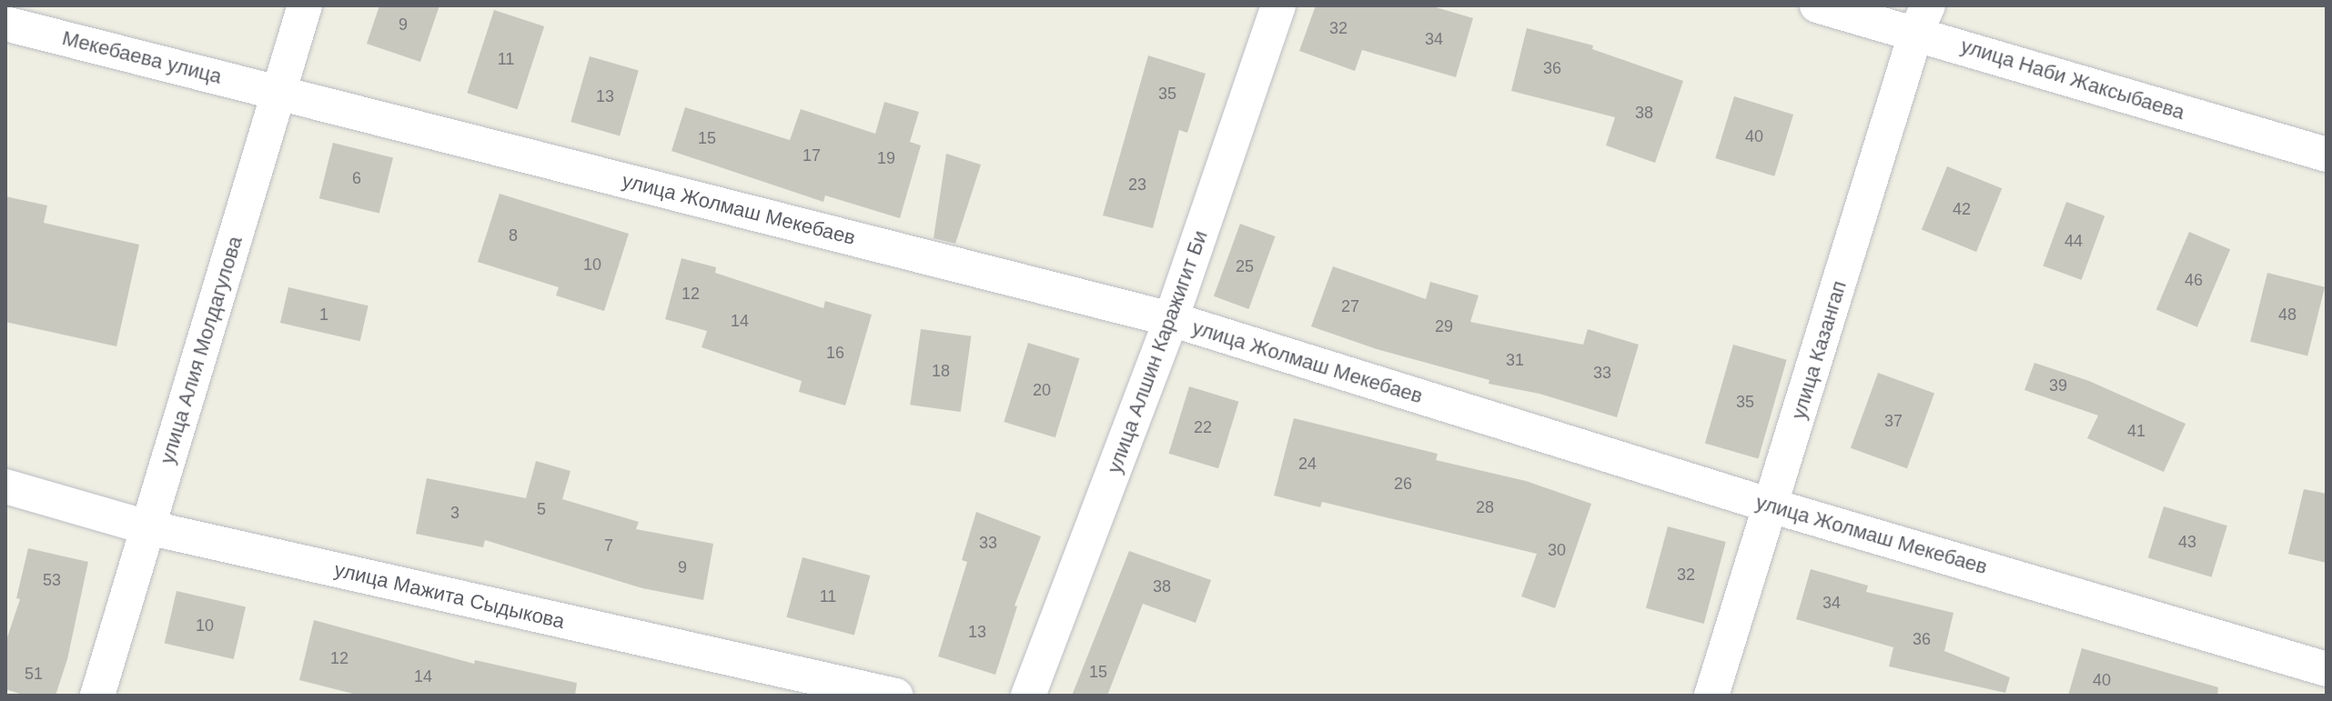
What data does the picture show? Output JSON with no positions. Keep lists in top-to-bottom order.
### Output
{
  "streets": {
    "street": [
      "Мекебаева улица",
      "улица Наби Жаксыбаева",
      "улица Жолмаш Мекебаев",
      "улица Алия Молдагулова",
      "улица Казангап",
      "улица Алшин Каражигит Би",
      "улица Мажита Сыдыкова"
    ]
  },
  "crossings": [
    ["Мекебаева улица", "улица Жолмаш Мекебаев"],
    ["Мекебаева улица", "улица Алия Молдагулова"],
    ["улица Наби Жаксыбаева", "улица Казангап"],
    ["улица Жолмаш Мекебаев", "улица Алия Молдагулова"],
    ["улица Жолмаш Мекебаев", "улица Казангап"],
    ["улица Жолмаш Мекебаев", "улица Алшин Каражигит Би"],
    ["улица Алия Молдагулова", "улица Мажита Сыдыкова"]
  ],
  "house_numbers": [
    "9",
    "32",
    "34",
    "11",
    "36",
    "35",
    "13",
    "38",
    "40",
    "15",
    "17",
    "19",
    "6",
    "23",
    "42",
    "8",
    "44",
    "10",
    "25",
    "46",
    "12",
    "27",
    "1",
    "48",
    "14",
    "29",
    "16",
    "31",
    "18",
    "33",
    "39",
    "20",
    "35",
    "37",
    "22",
    "41",
    "24",
    "26",
    "28",
    "5",
    "3",
    "43",
    "33",
    "7",
    "30",
    "9",
    "32",
    "53",
    "38",
    "11",
    "34",
    "10",
    "13",
    "36",
    "12",
    "15",
    "51",
    "14",
    "40"
  ]
}
